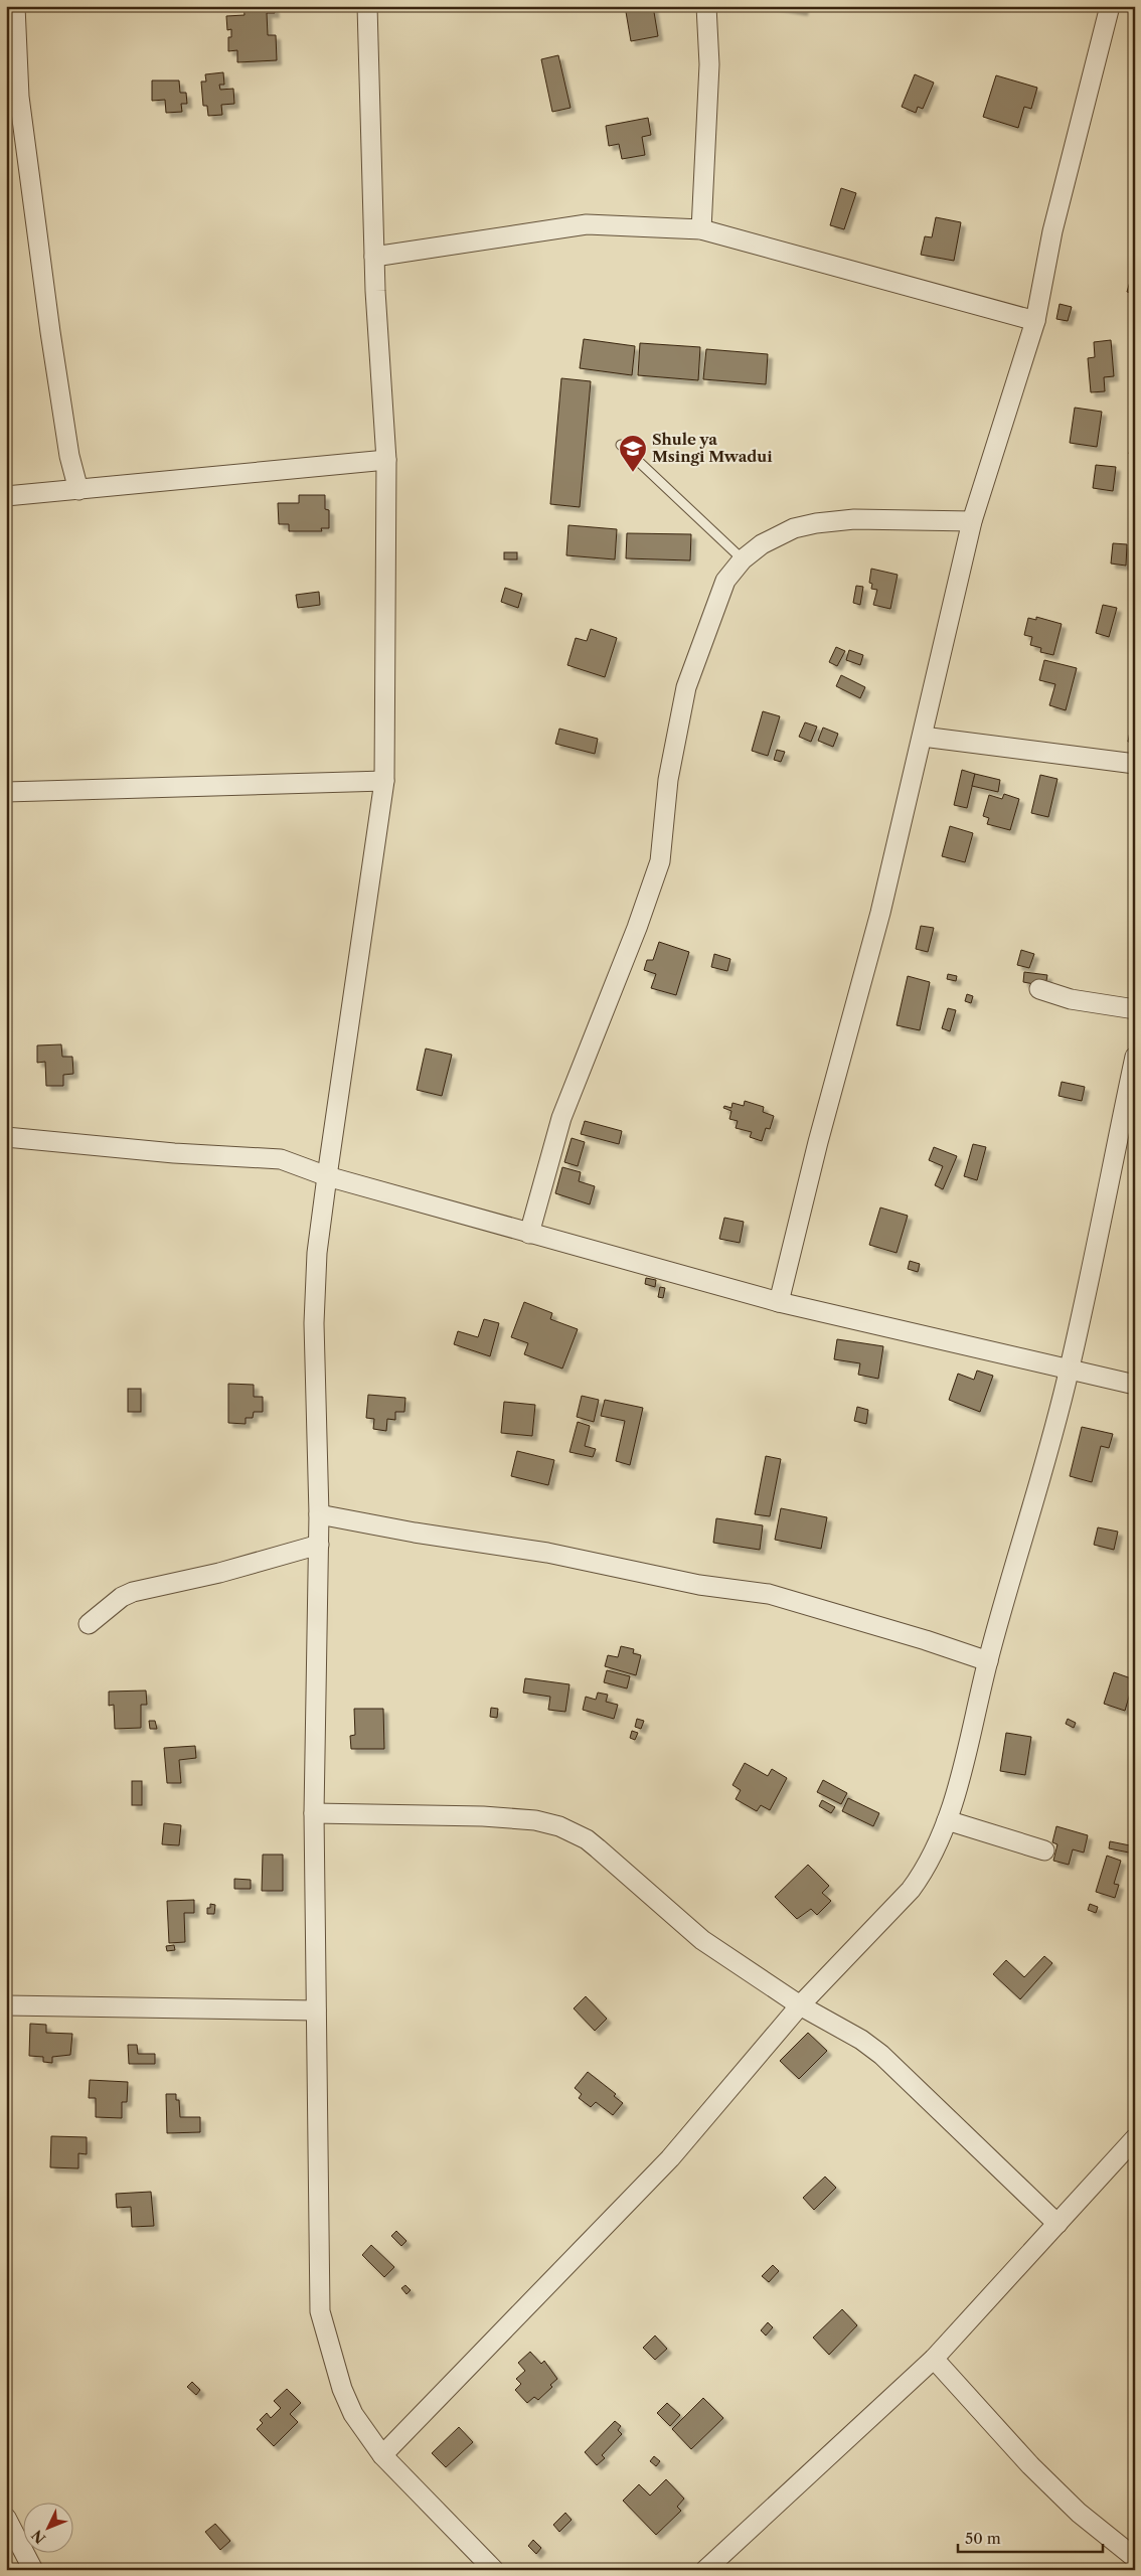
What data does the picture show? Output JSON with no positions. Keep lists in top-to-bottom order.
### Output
{
  "places": {
    "school or university": ["Shule ya Msingi Mwadui"]
  },
  "scale_bar": "50 m",
  "north": "bottom left"
}
